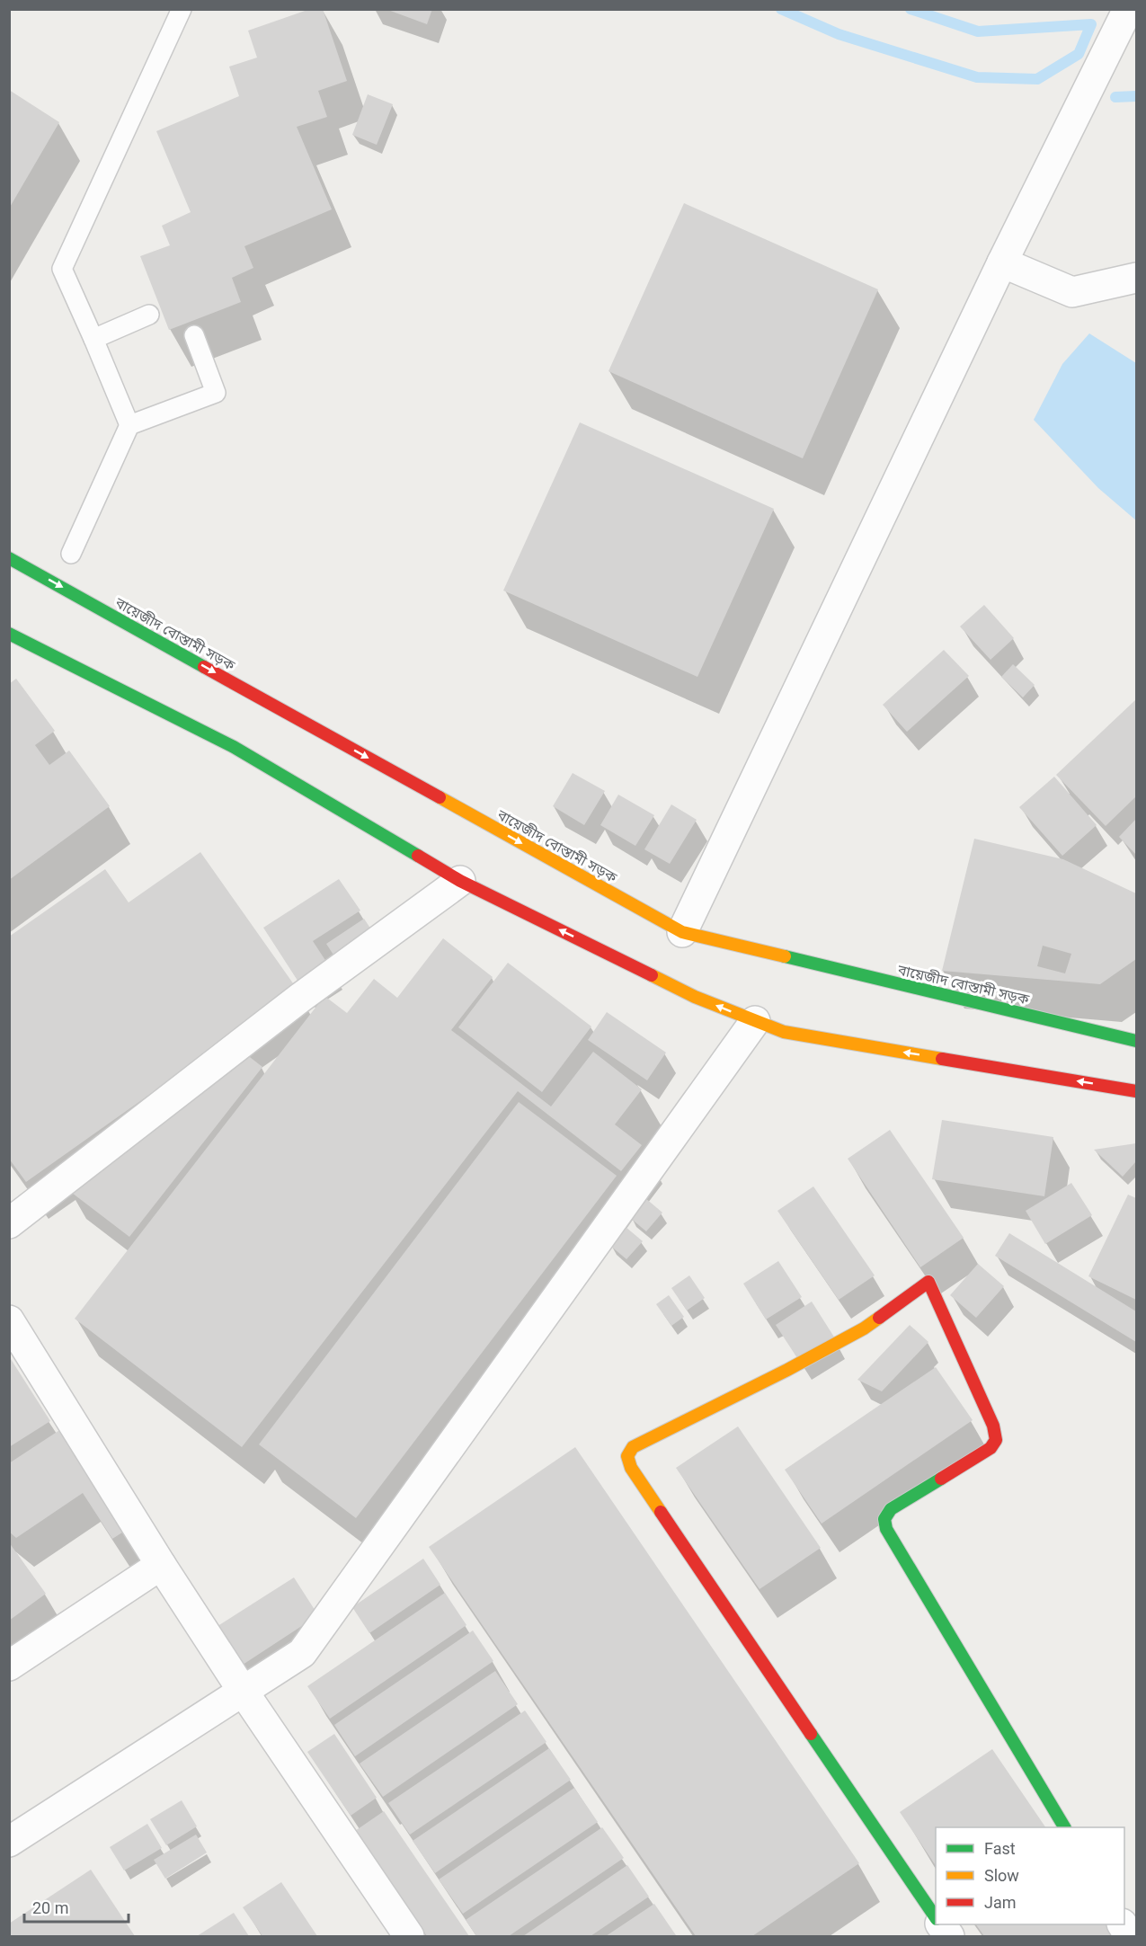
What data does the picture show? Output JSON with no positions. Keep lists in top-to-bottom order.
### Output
{
  "streets": {
    "main road": ["বায়েজীদ বোস্তামী সড়ক"]
  },
  "legend": ["Fast", "Slow", "Jam"],
  "scale_bar": "20 m"
}
